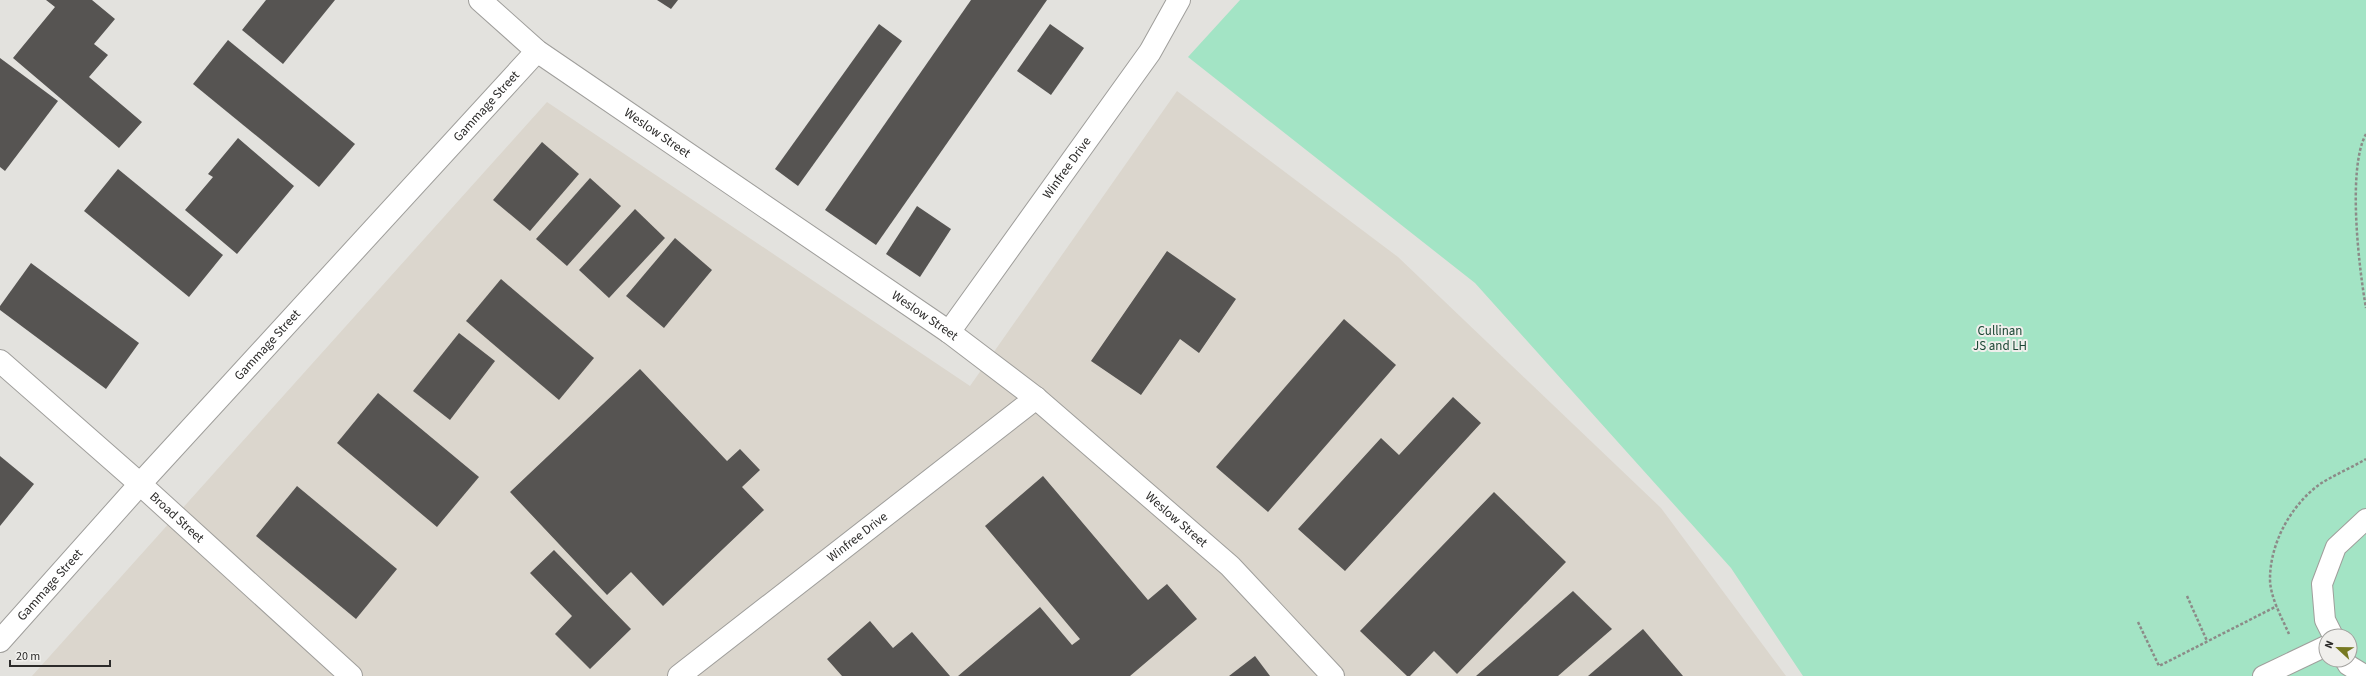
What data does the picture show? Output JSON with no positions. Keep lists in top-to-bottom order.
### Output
{
  "streets": {
    "street": [
      "Gammage Street",
      "Weslow Street",
      "Winfree Drive",
      "Broad Street"
    ]
  },
  "crossings": [
    ["Gammage Street", "Weslow Street"],
    ["Gammage Street", "Broad Street"],
    ["Weslow Street", "Winfree Drive"]
  ],
  "parks": ["Cullinan JS and LH"],
  "scale_bar": "20 m",
  "north": "left"
}
